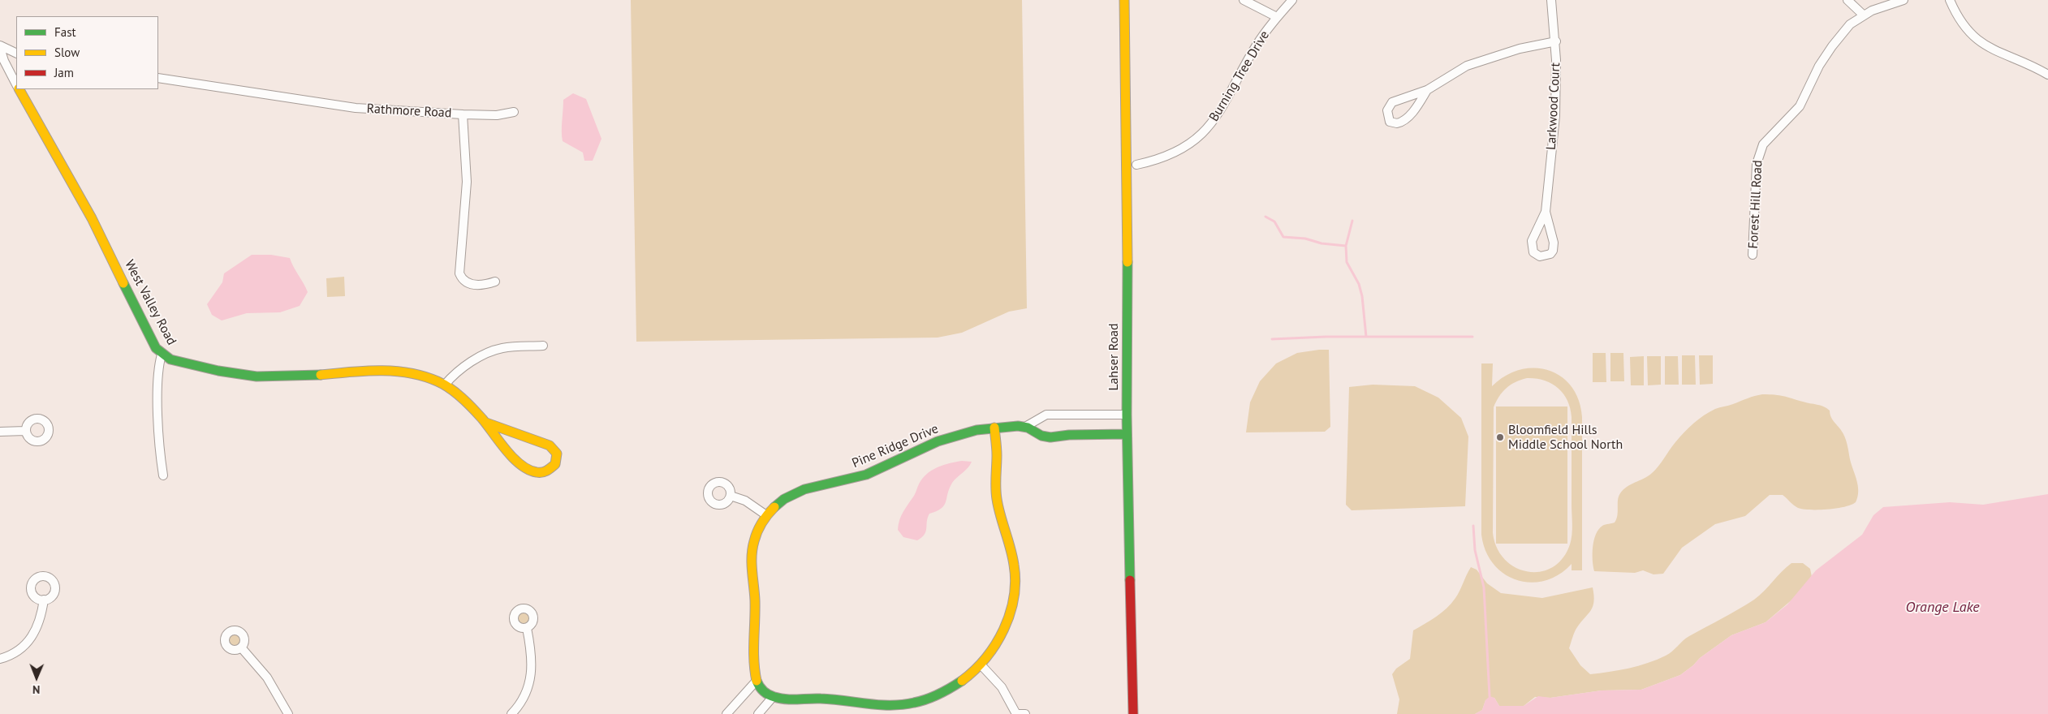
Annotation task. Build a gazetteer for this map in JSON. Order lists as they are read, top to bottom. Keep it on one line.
{"streets":{"street":["Burning Tree Drive","Larkwood Court","Rathmore Road","Forest Hill Road","West Valley Road","Lahser Road","Pine Ridge Drive"]},"crossings":[["Lahser Road","Pine Ridge Drive"]],"water":["Orange Lake"],"places":["Bloomfield Hills Middle School North"],"legend":["Fast","Slow","Jam"],"north":"bottom"}
